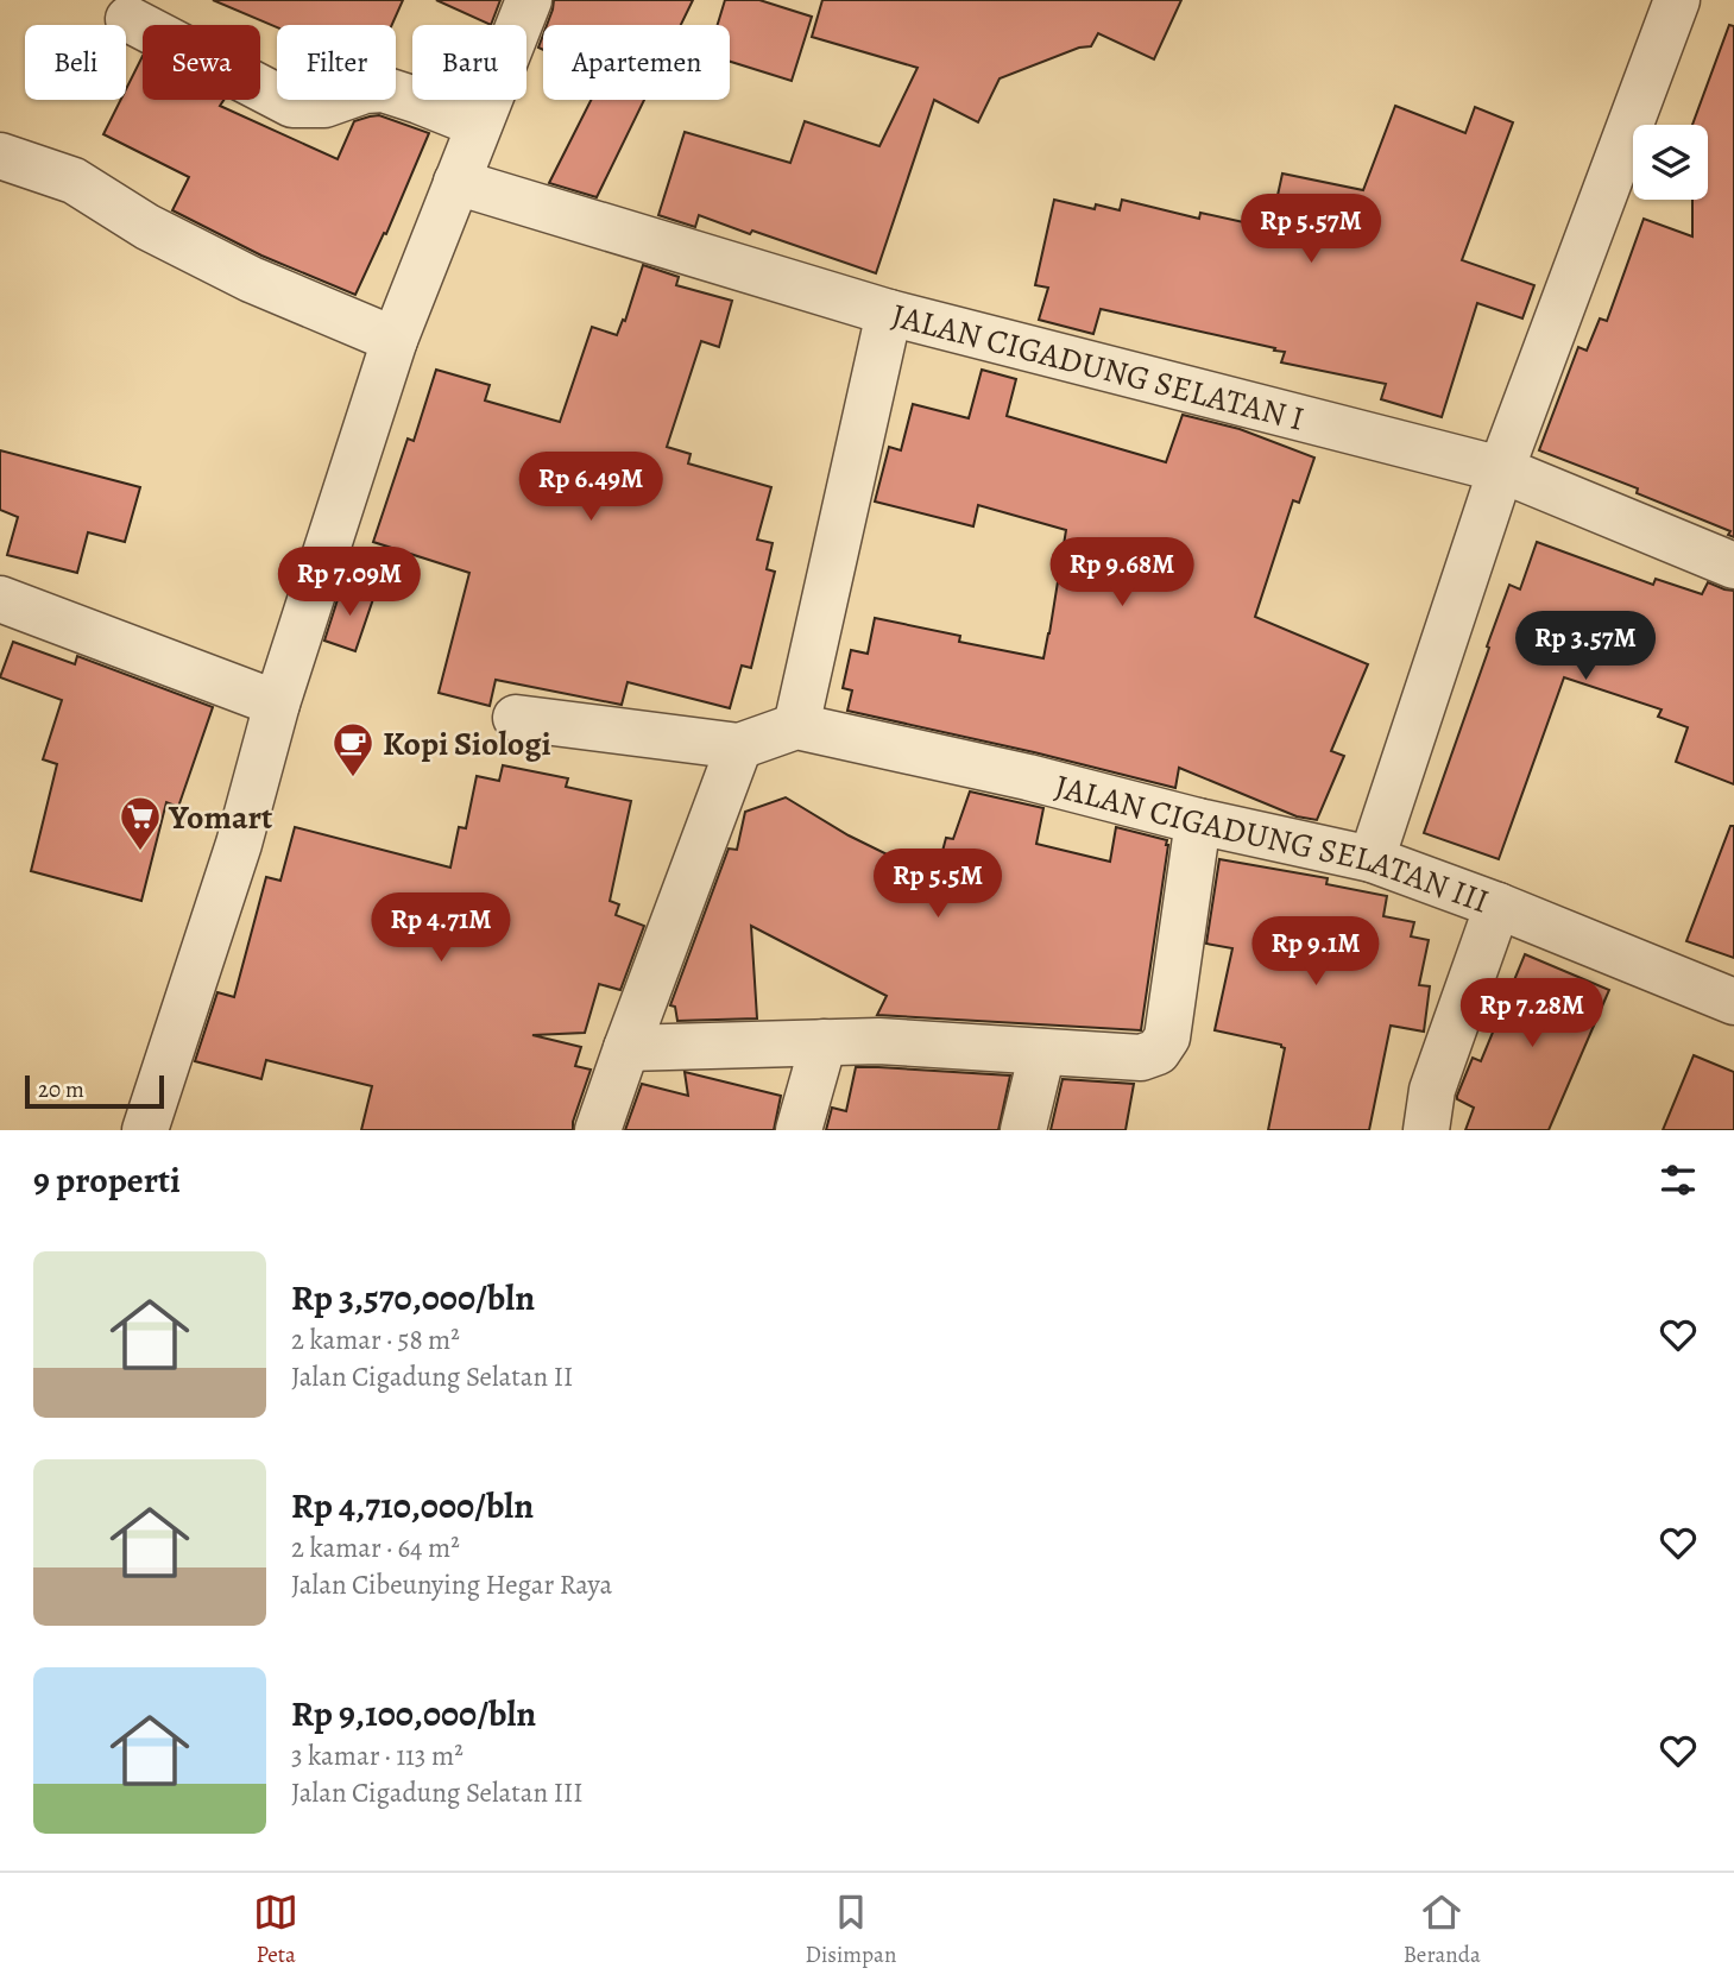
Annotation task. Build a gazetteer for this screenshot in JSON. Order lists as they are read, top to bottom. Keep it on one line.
{"streets":{"street":["JALAN CIGADUNG SELATAN I","JALAN CIGADUNG SELATAN III"]},"places":{"cafe":["Kopi Siologi"],"supermarket":["Yomart"]},"scale_bar":"20 m","page":{"chip":["Beli","Sewa","Filter","Baru","Apartemen"],"price":["Rp 5.57M","Rp 6.49M","Rp 9.68M","Rp 7.09M","Rp 3.57M","Rp 5.5M","Rp 4.71M","Rp 9.1M","Rp 7.28M"],"scale":"20 m","heading":"9 properti","list":[{"name":"Rp 3,570,000/bln","note":"2 kamar · 58 m² · Jalan Cigadung Selatan II"},{"name":"Rp 4,710,000/bln","note":"2 kamar · 64 m² · Jalan Cibeunying Hegar Raya"},{"name":"Rp 9,100,000/bln","note":"3 kamar · 113 m² · Jalan Cigadung Selatan III"}],"tabs":["Peta","Disimpan","Beranda"]}}
